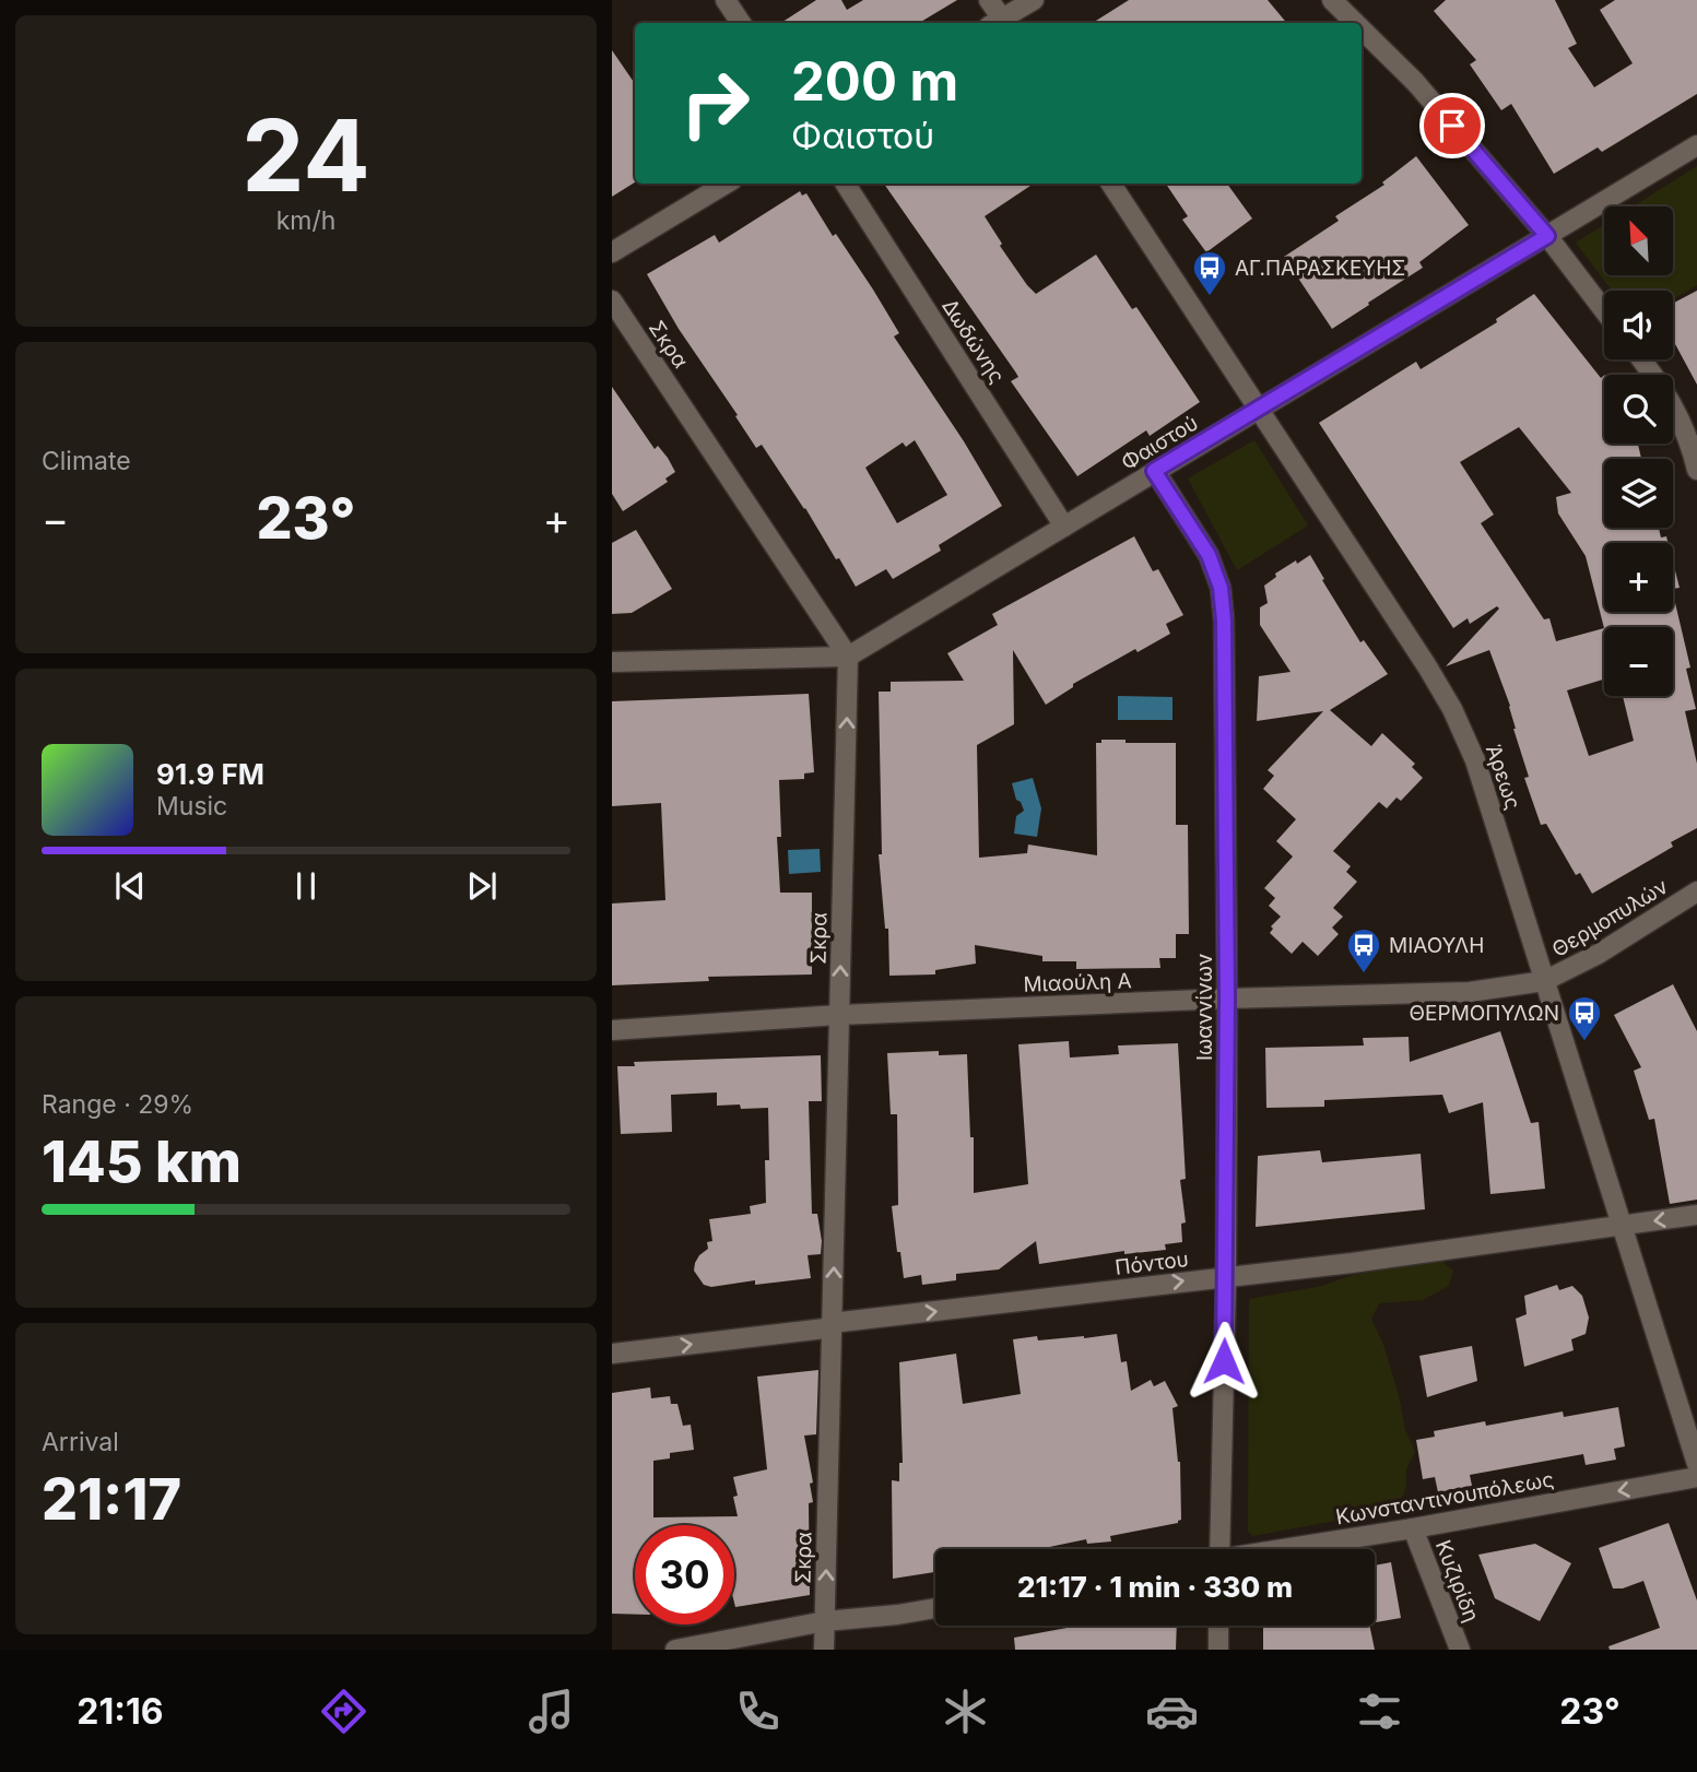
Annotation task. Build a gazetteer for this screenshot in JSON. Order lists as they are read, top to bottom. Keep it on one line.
{"streets":{"street":["Δωδώνης","Σκρα","Φαιστού","Άρεως","Θερμοπυλών","Μιαούλη Α","Ιωαννίνων","Πόντου","Κωνσταντινουπόλεως","Κυζιρίδη"]},"crossings":[["Δωδώνης","Φαιστού"],["Σκρα","Φαιστού"],["Σκρα","Μιαούλη Α"],["Σκρα","Πόντου"],["Φαιστού","Άρεως"],["Φαιστού","Ιωαννίνων"],["Άρεως","Θερμοπυλών"],["Άρεως","Μιαούλη Α"],["Άρεως","Πόντου"],["Θερμοπυλών","Μιαούλη Α"],["Μιαούλη Α","Ιωαννίνων"],["Ιωαννίνων","Πόντου"],["Κωνσταντινουπόλεως","Κυζιρίδη"]],"one_way":["Σκρα","Κωνσταντινουπόλεως"],"places":{"bus stop":["ΑΓ.ΠΑΡΑΣΚΕΥΗΣ","ΜΙΑΟΥΛΗ","ΘΕΡΜΟΠΥΛΩΝ"]},"north":"top left","page":{"tile":[["24","km/h"],"Climate",["Range · 29%","145 km"],["Arrival","21:17"]],"turn":["200 m","Φαιστού"],"map_buttons":["+","−"],"heat":["−","23°","+"],"song":["91.9 FM","Music"],"limit":"30","trip":"21:17 · 1 min · 330 m","tabs":["21:16","23°"]}}
